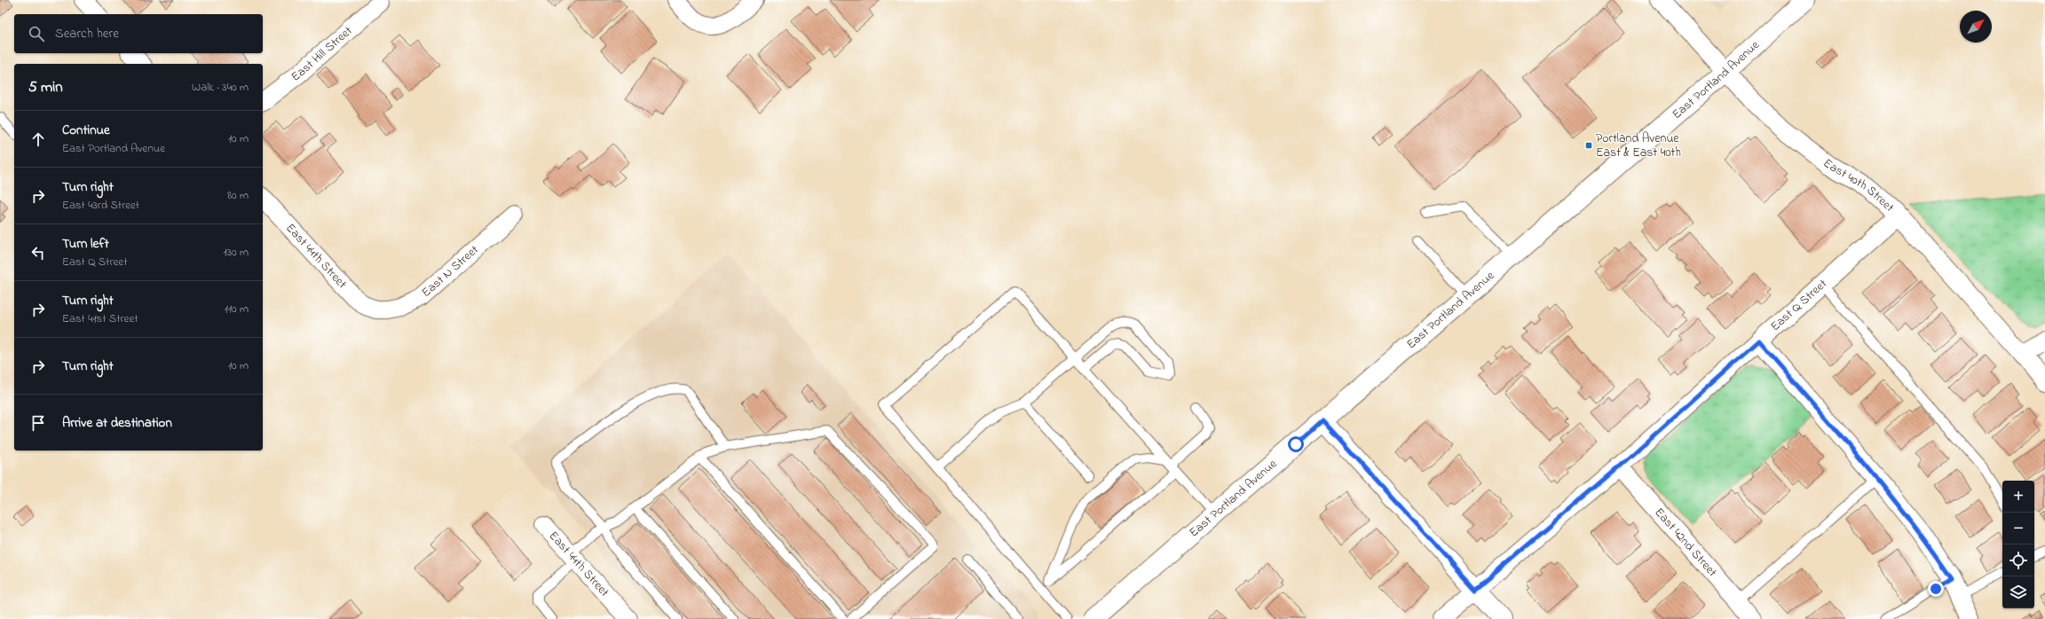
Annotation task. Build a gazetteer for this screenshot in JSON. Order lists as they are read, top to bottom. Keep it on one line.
{"streets":{"main road":["East Portland Avenue"],"street":["East Hill Street","East 40th Street","East 44th Street","East N Street","East Q Street","East 42nd Street"]},"crossings":[["East Portland Avenue","East 40th Street"],["East 40th Street","East Q Street"],["East 44th Street","East N Street"],["East Q Street","East 42nd Street"]],"places":{"transit":["Portland Avenue East & East 40th"]},"north":"top right","page":{"search":"Search here","heading":["5 min","Walk · 340 m"],"list":[["Continue","East Portland Avenue","10 m"],["Turn right","East 43rd Street","80 m"],["Turn left","East Q Street","130 m"],["Turn right","East 41st Street","110 m"],["Turn right","10 m"],"Arrive at destination"],"map_buttons":["+","−"]}}
